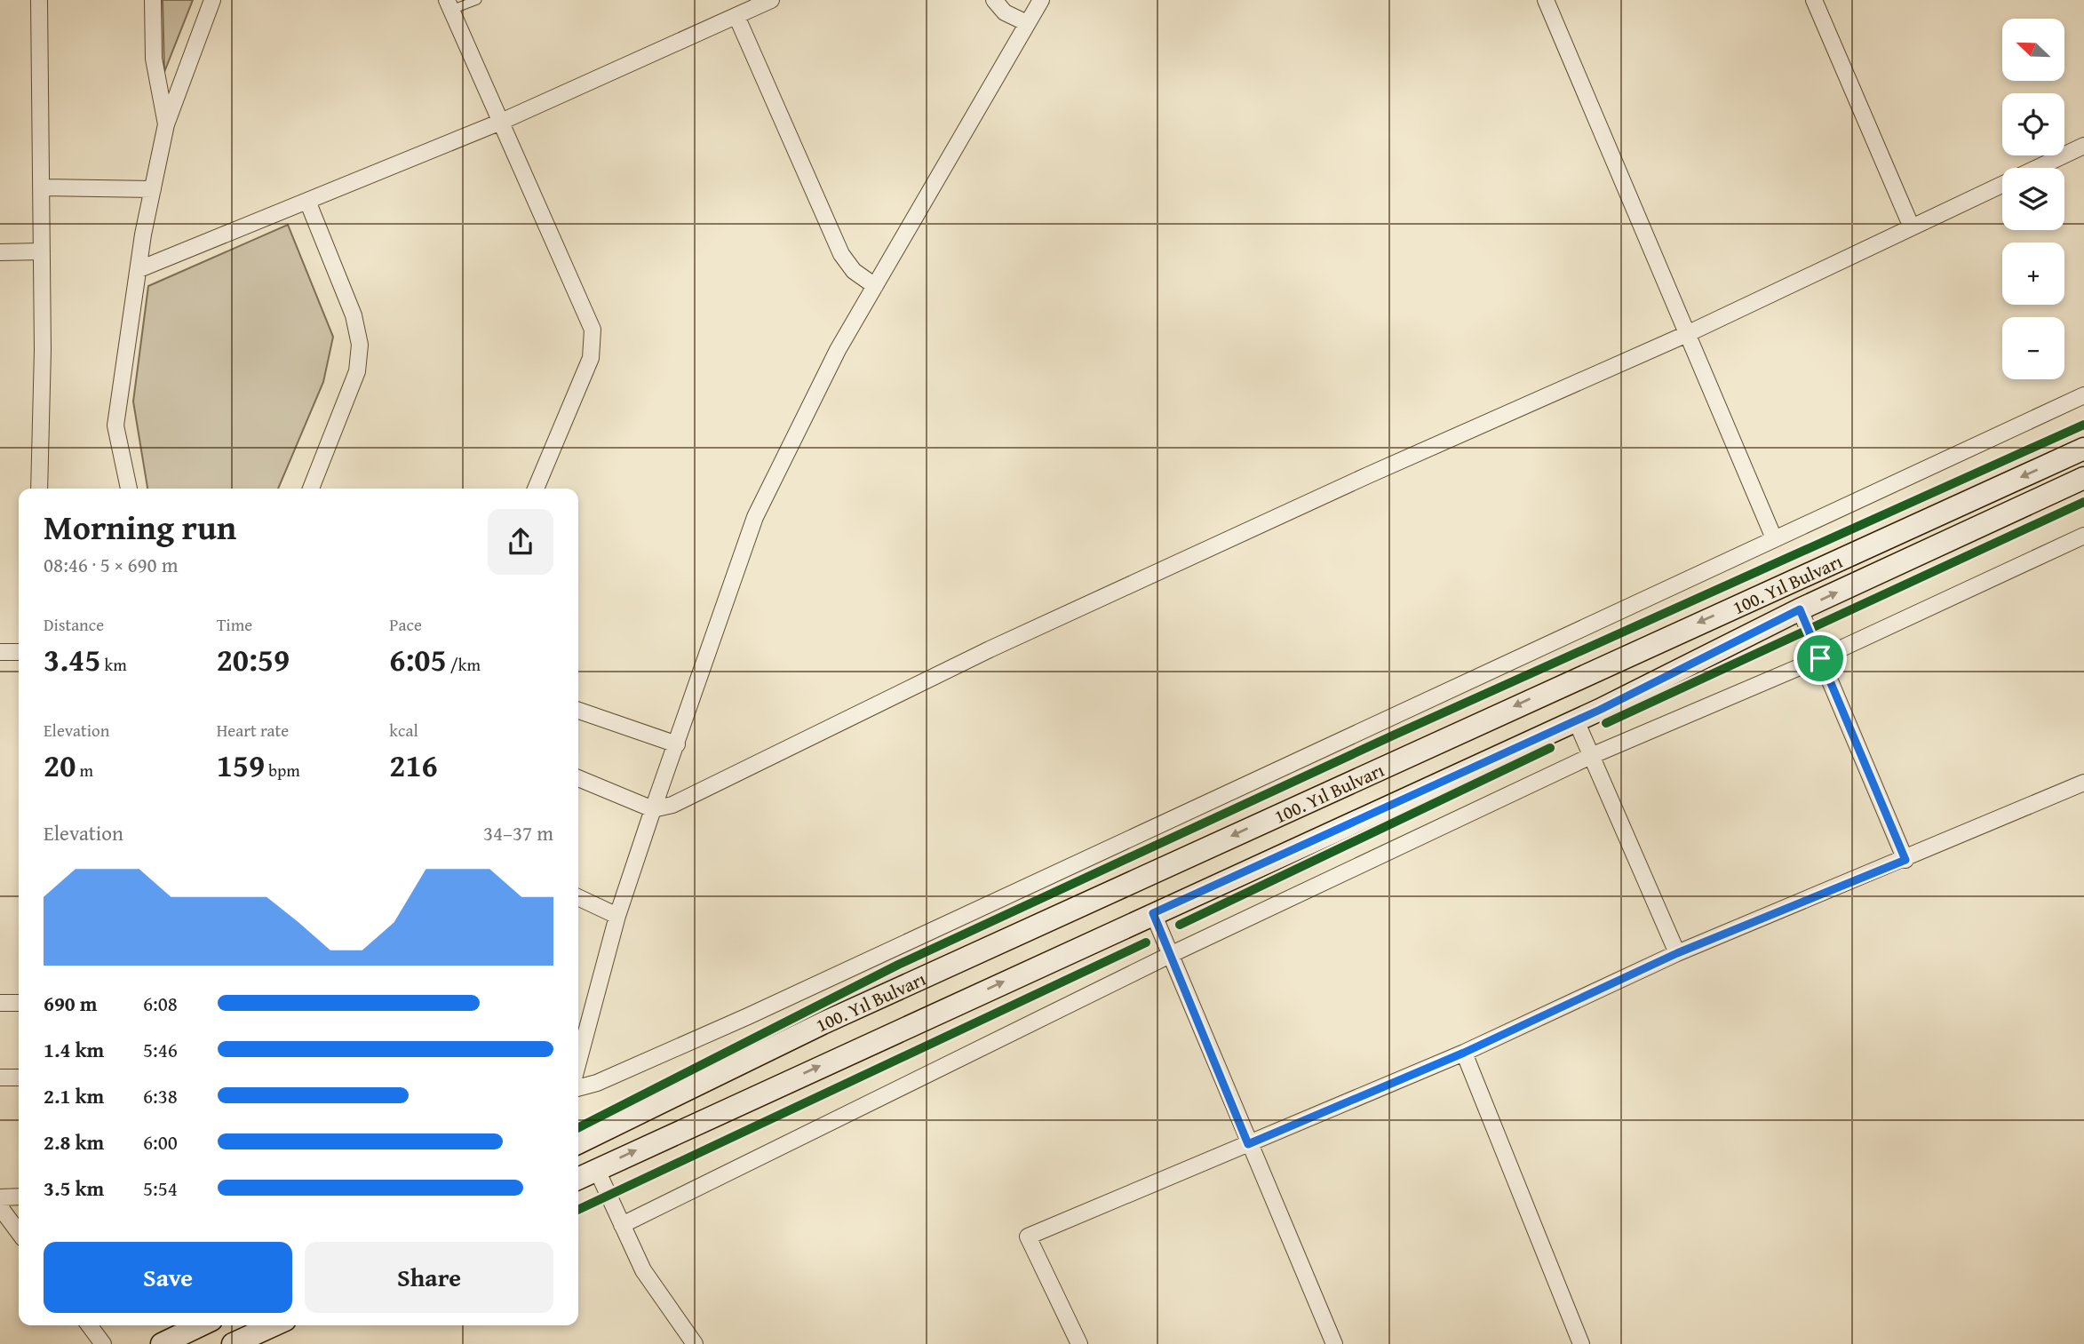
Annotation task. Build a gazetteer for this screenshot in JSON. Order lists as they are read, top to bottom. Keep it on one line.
{"streets":{"main road":["100. Yıl Bulvarı"]},"north":"top left","page":{"map_buttons":["+","−"],"heading":["Morning run","08:46 · 5 × 690 m"],"stats":[["Distance","3.45 km"],["Time","20:59"],["Pace","6:05 /km"],["Elevation","20 m"],["Heart rate","159 bpm"],["kcal","216"]],"chart":["Elevation","34–37 m"],"list":[{"name":"690 m","note":"6:08"},{"name":"1.4 km","note":"5:46"},{"name":"2.1 km","note":"6:38"},{"name":"2.8 km","note":"6:00"},{"name":"3.5 km","note":"5:54"}],"buttons":["Save","Share"]}}
